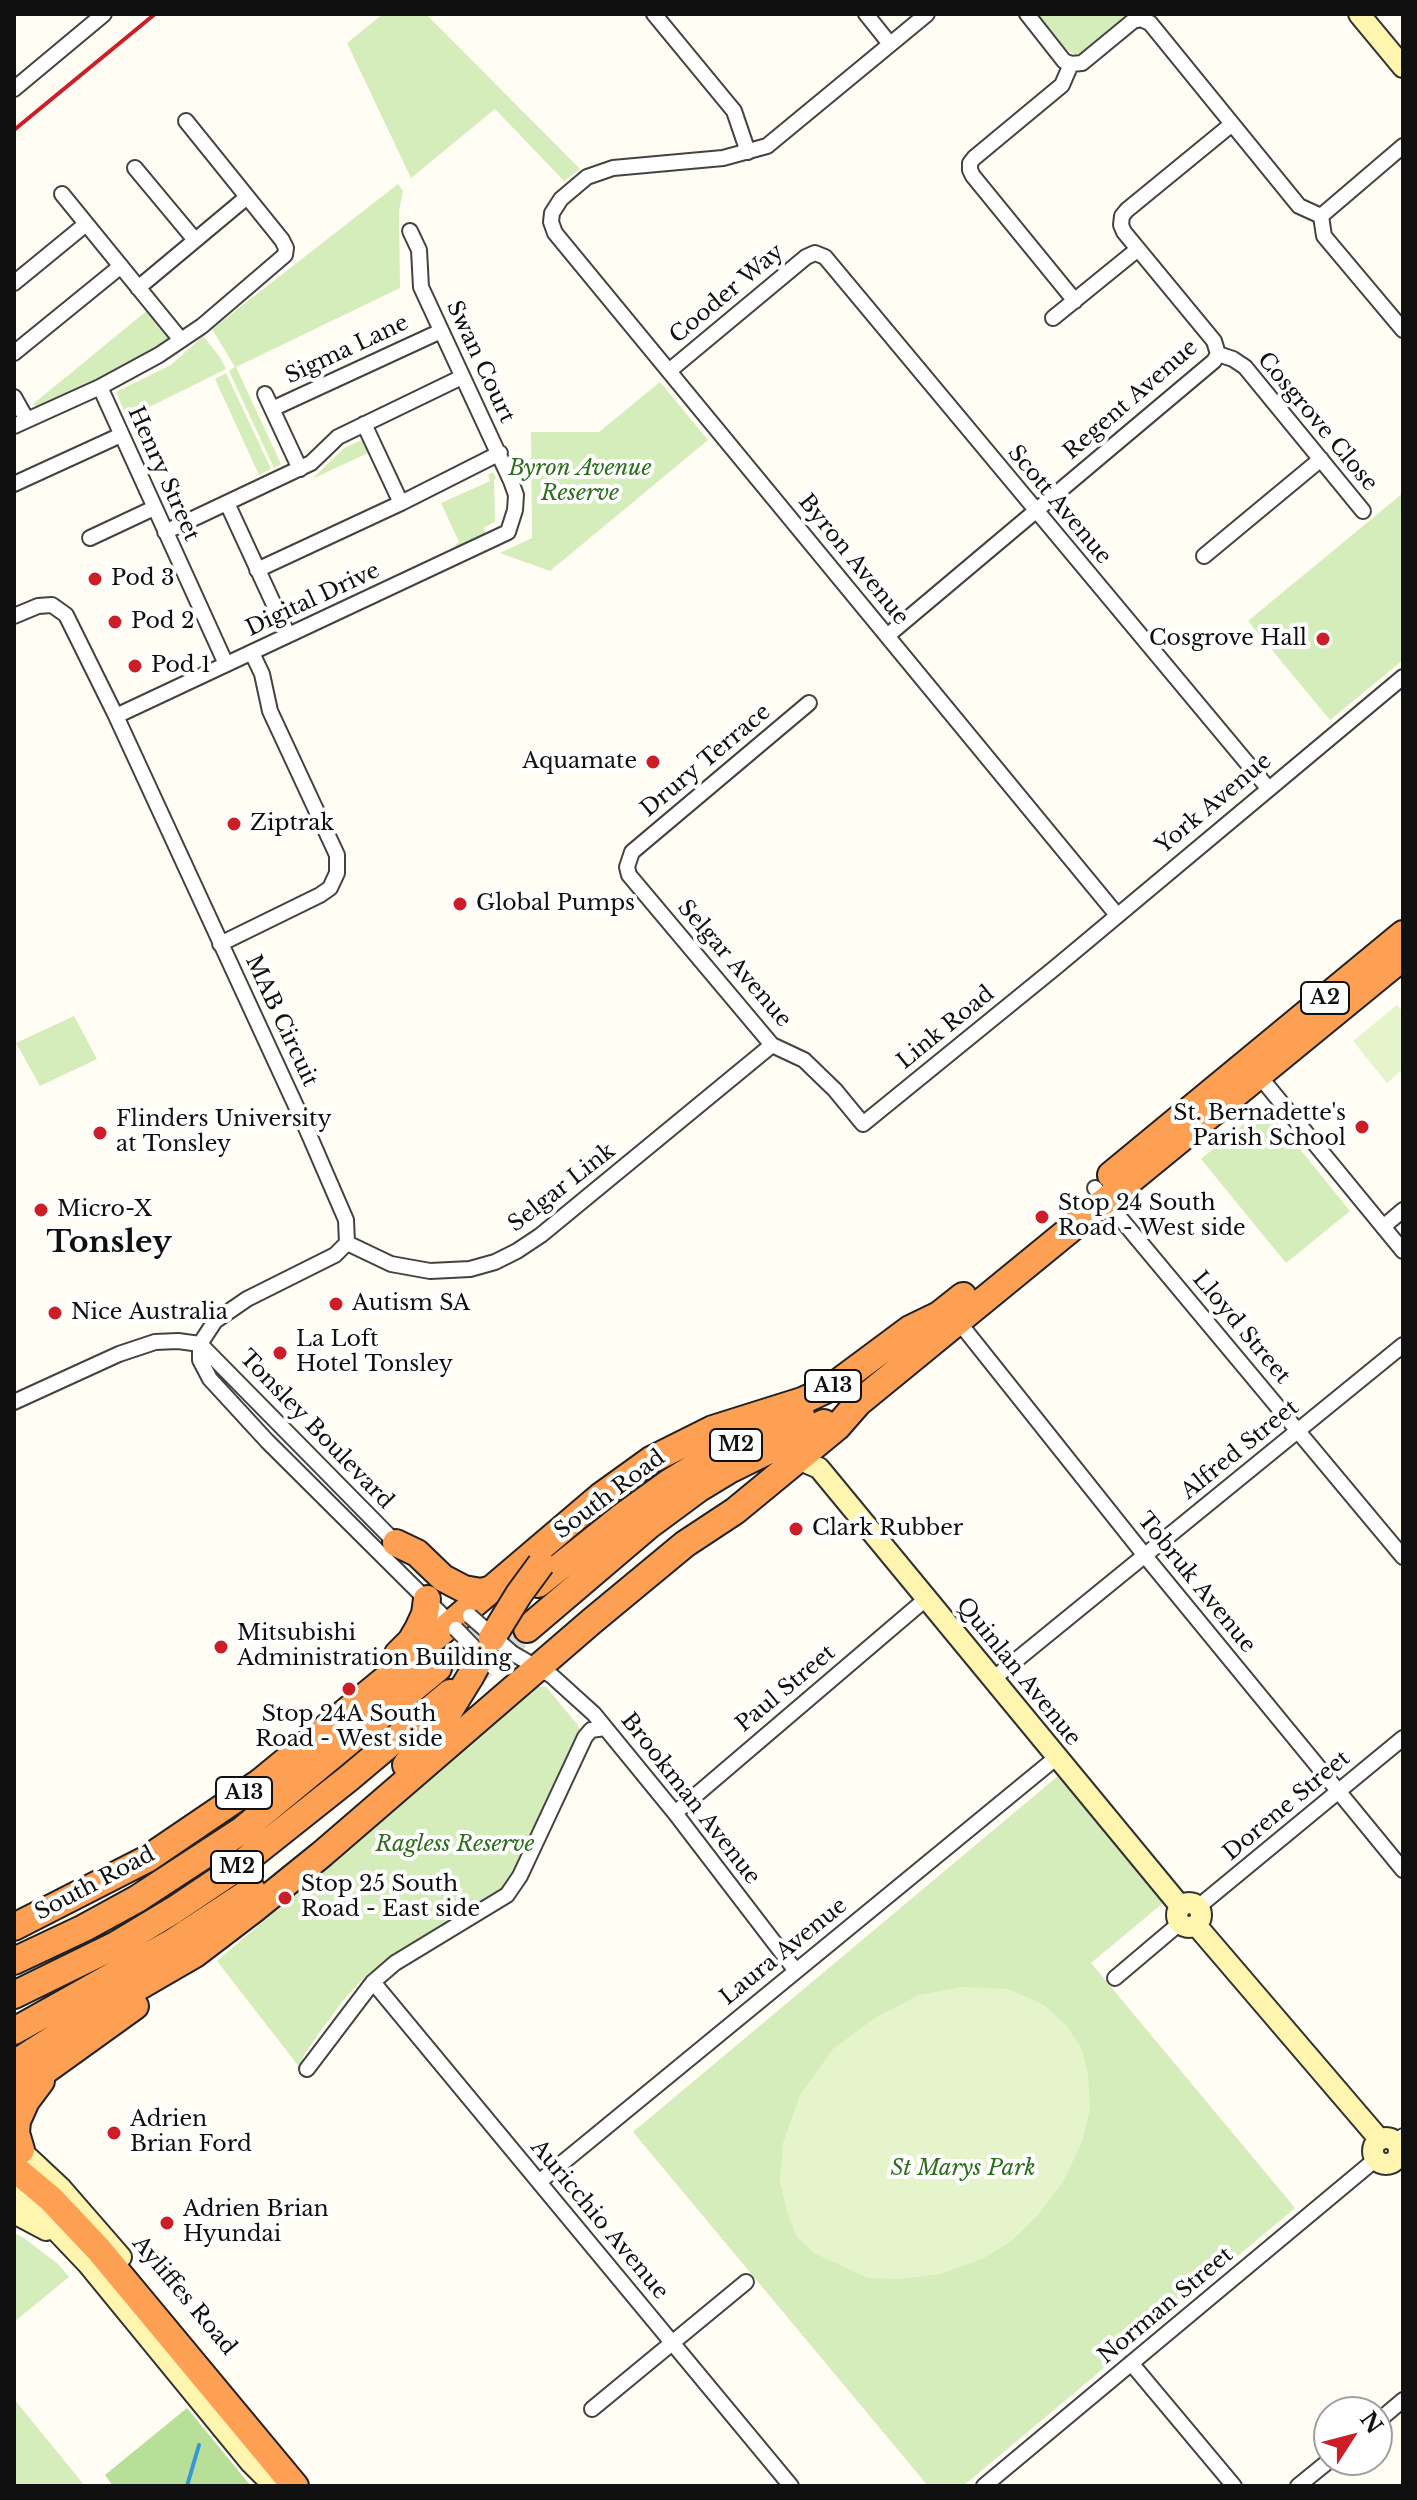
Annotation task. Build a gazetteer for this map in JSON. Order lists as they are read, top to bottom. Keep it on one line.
{"streets":{"highway":["A2","A13","M2","South Road"],"street":["Cooder Way","Sigma Lane","Swan Court","Regent Avenue","Cosgrove Close","Henry Street","Scott Avenue","Byron Avenue","Digital Drive","Drury Terrace","York Avenue","Selgar Avenue","MAB Circuit","Link Road","Selgar Link","Lloyd Street","Tonsley Boulevard","Alfred Street","Tobruk Avenue","Quinlan Avenue","Paul Street","Brookman Avenue","Dorene Street","Laura Avenue","Auricchio Avenue","Ayliffes Road","Norman Street"]},"crossings":[["Cooder Way","Scott Avenue"],["Cooder Way","Byron Avenue"],["Sigma Lane","Swan Court"],["Swan Court","Digital Drive"],["Regent Avenue","Cosgrove Close"],["Regent Avenue","Scott Avenue"],["Regent Avenue","Byron Avenue"],["Henry Street","Digital Drive"],["Scott Avenue","York Avenue"],["Byron Avenue","York Avenue"],["Digital Drive","MAB Circuit"],["Drury Terrace","Selgar Avenue"],["York Avenue","Link Road"],["Selgar Avenue","Link Road"],["Selgar Avenue","Selgar Link"],["MAB Circuit","Selgar Link"],["Lloyd Street","Alfred Street"],["Lloyd Street","South Road"],["Tonsley Boulevard","South Road"],["Tonsley Boulevard","Brookman Avenue"],["M2","South Road"],["M2","Tobruk Avenue"],["Alfred Street","Tobruk Avenue"],["Alfred Street","Quinlan Avenue"],["South Road","Tobruk Avenue"],["South Road","Quinlan Avenue"],["South Road","Brookman Avenue"],["Tobruk Avenue","Dorene Street"],["Quinlan Avenue","Paul Street"],["Quinlan Avenue","Dorene Street"],["Quinlan Avenue","Laura Avenue"],["Quinlan Avenue","Norman Street"],["Paul Street","Brookman Avenue"],["Brookman Avenue","Laura Avenue"],["Laura Avenue","Auricchio Avenue"]],"districts":["Tonsley"],"parks":["Byron Avenue Reserve","Ragless Reserve","St Marys Park"],"places":["Pod 3","Pod 2","Cosgrove Hall","Pod 1","Aquamate","Ziptrak","Global Pumps","St. Bernadette's Parish School","Flinders University at Tonsley","Micro-X","Stop 24 South Road - West side","Autism SA","Nice Australia","La Loft Hotel Tonsley","Clark Rubber","Mitsubishi Administration Building","Stop 24A South Road - West side","Stop 25 South Road - East side","Adrien Brian Ford","Adrien Brian Hyundai"],"north":"top right"}
